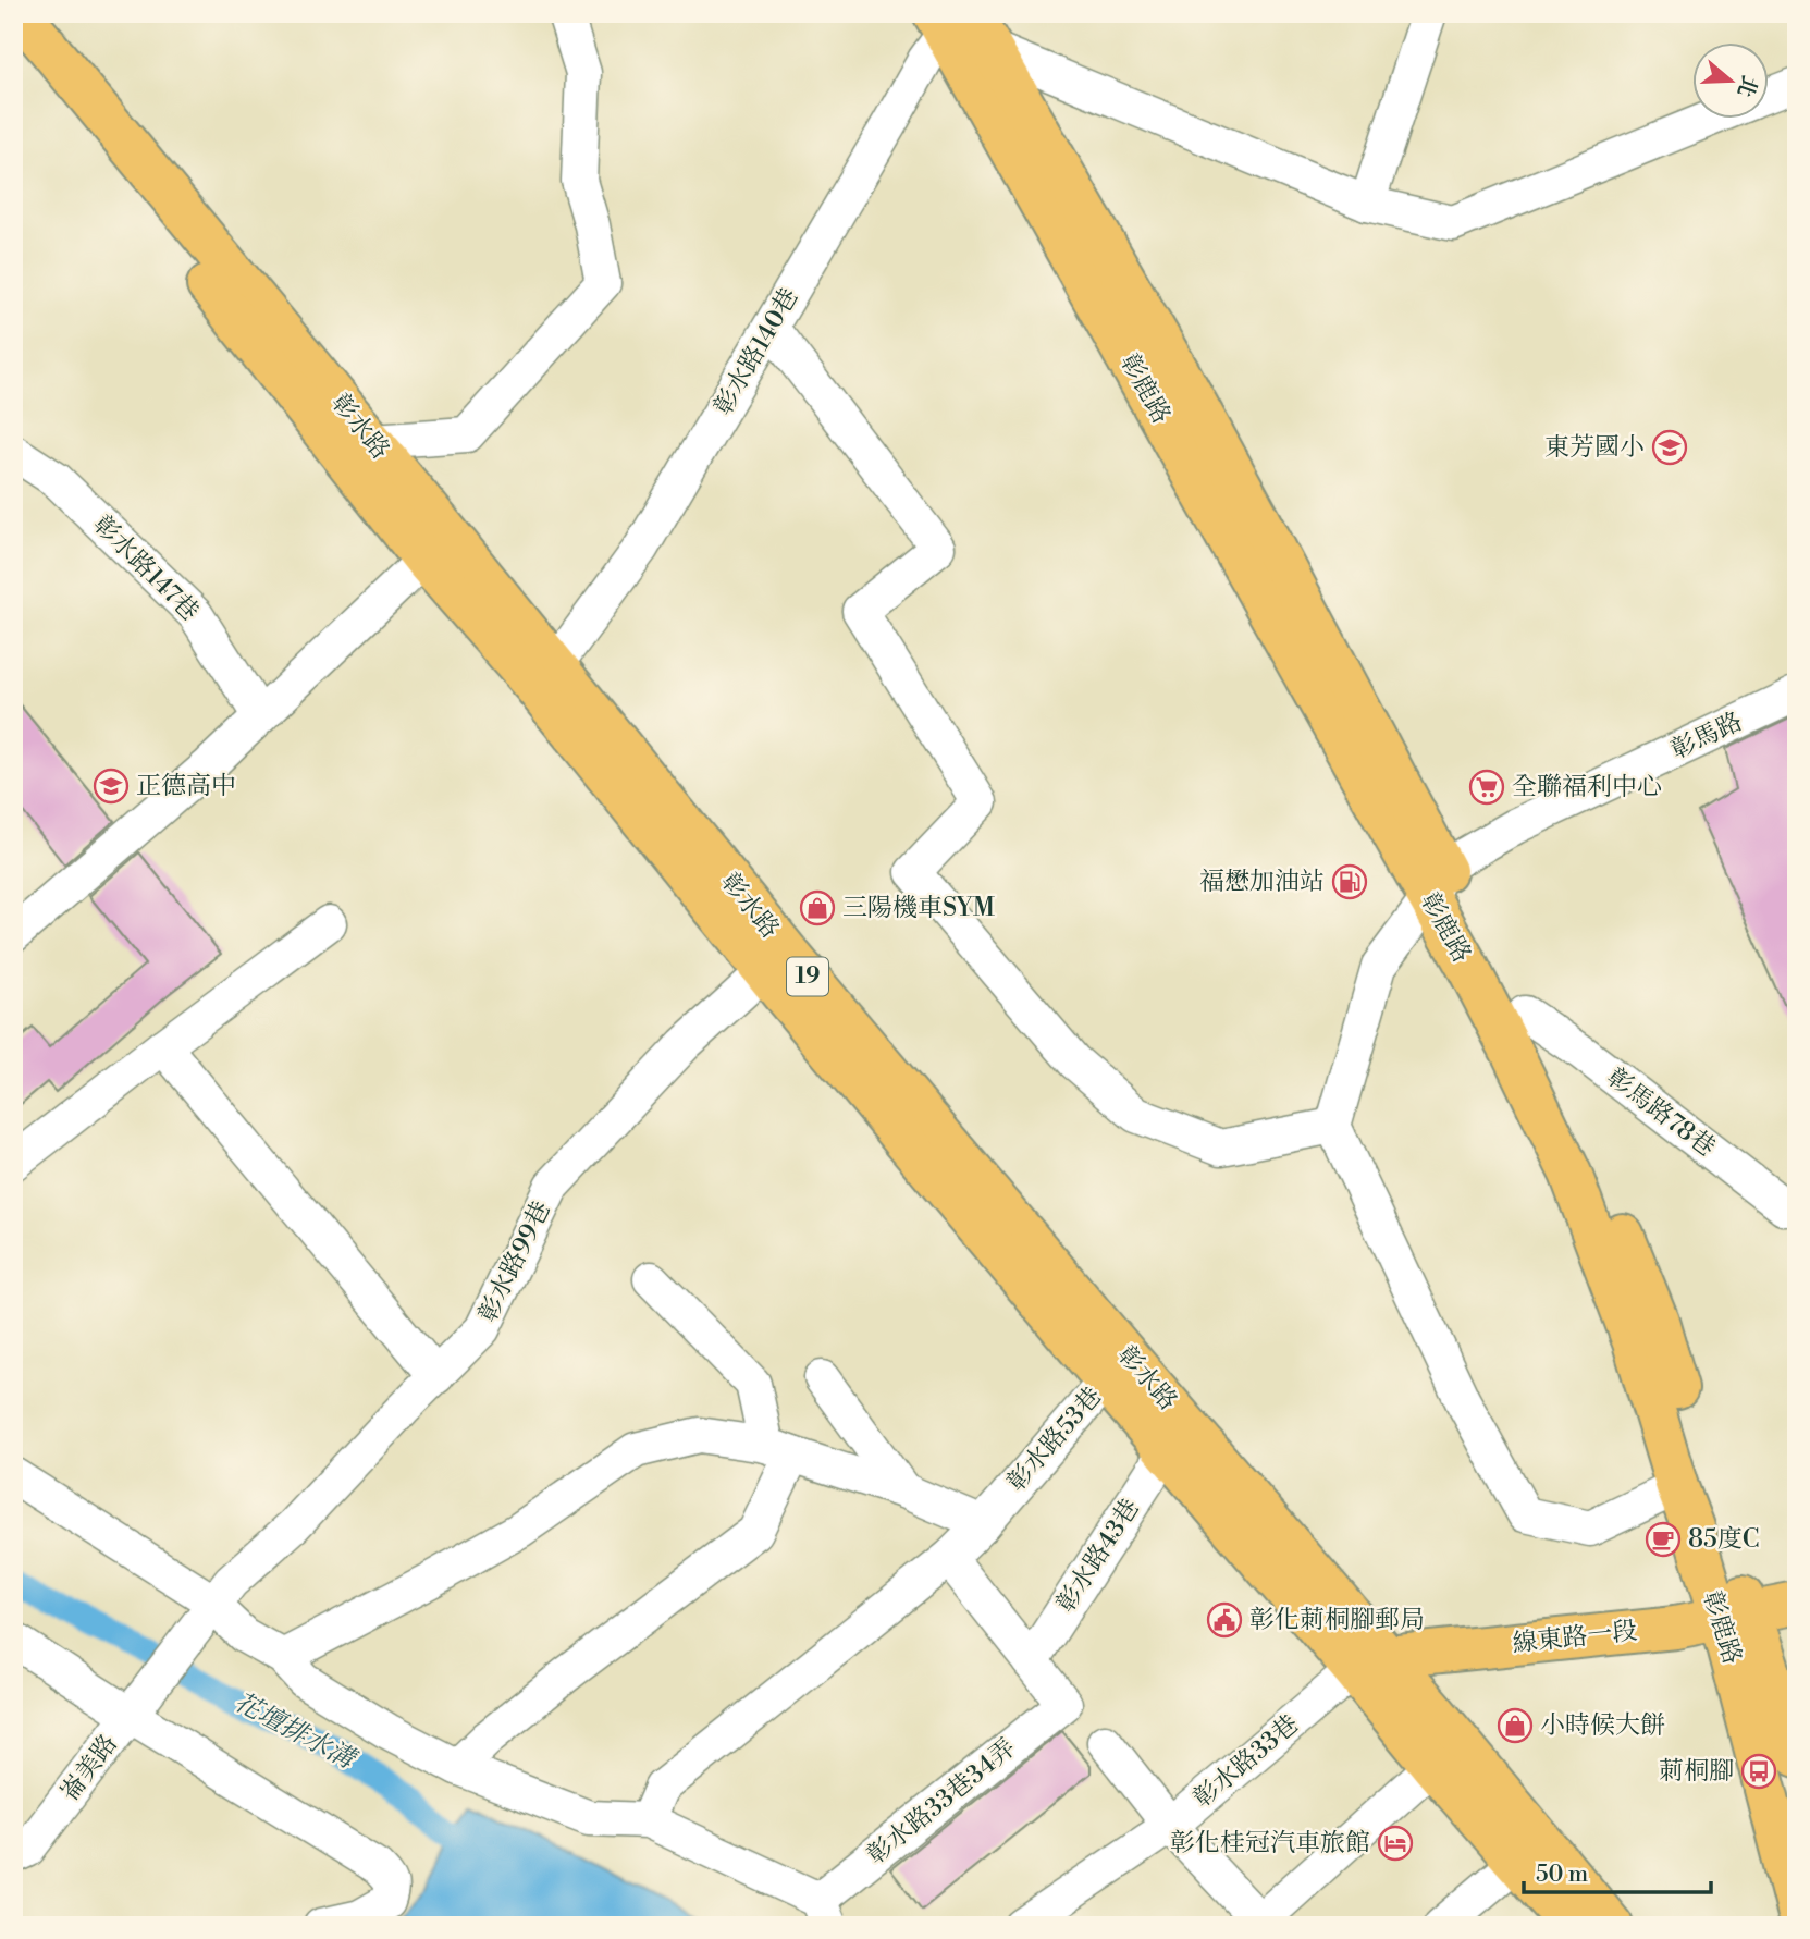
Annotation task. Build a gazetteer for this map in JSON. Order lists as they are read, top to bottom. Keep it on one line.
{"streets":{"main road":["彰鹿路","彰水路","19","線東路一段"],"street":["彰水路140巷","彰水路147巷","彰馬路","彰馬路78巷","彰水路99巷","彰水路53巷","彰水路43巷","彰水路33巷","崙美路","彰水路33巷34弄"]},"crossings":[["彰水路140巷","彰鹿路"],["彰水路140巷","彰水路"],["彰鹿路","彰馬路"],["彰鹿路","彰馬路78巷"],["彰鹿路","線東路一段"],["彰水路","彰水路99巷"],["彰水路","彰水路53巷"],["彰水路","彰水路43巷"],["彰水路","線東路一段"],["彰水路","彰水路33巷"],["彰水路99巷","崙美路"],["彰水路53巷","彰水路33巷34弄"],["彰水路43巷","彰水路33巷34弄"],["線東路一段","彰水路33巷"]],"water":["花壇排水溝"],"places":{"school or university":["東芳國小","正德高中"],"supermarket":["全聯福利中心"],"fuel station":["福懋加油站"],"shop":["三陽機車SYM","小時候大餅"],"cafe":["85度C"],"public building":["彰化莿桐腳郵局"],"bus stop":["莿桐腳"],"hotel":["彰化桂冠汽車旅館"]},"scale_bar":"50 m","north":"right"}
